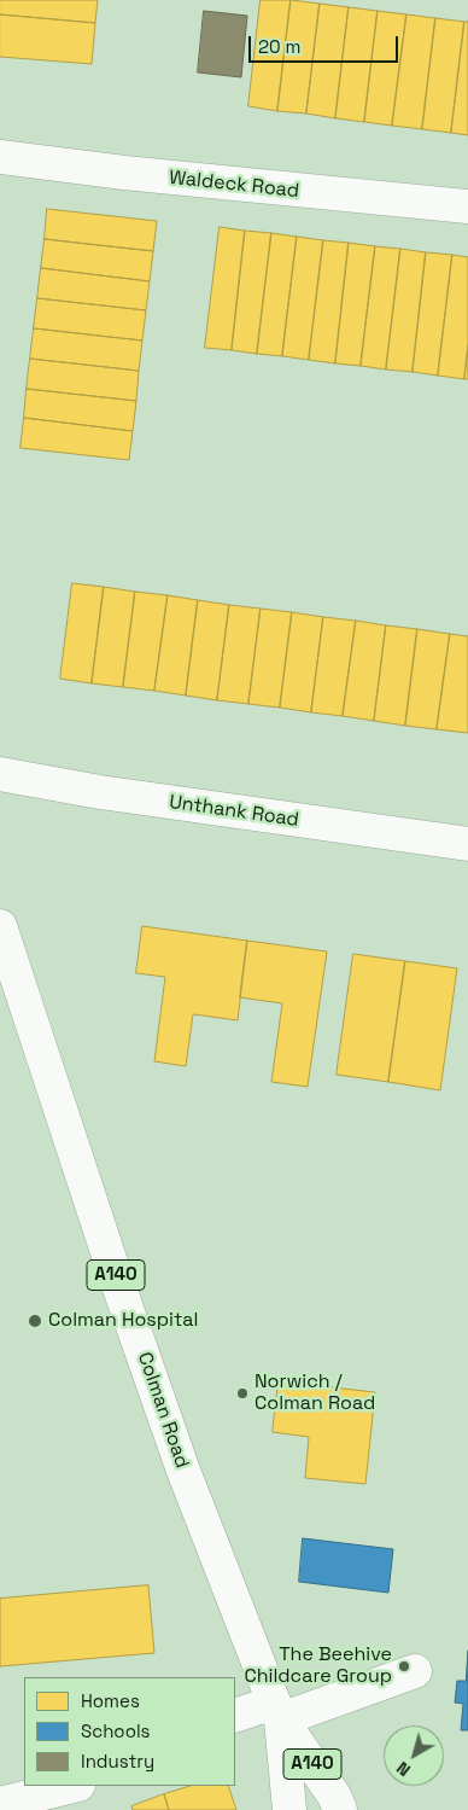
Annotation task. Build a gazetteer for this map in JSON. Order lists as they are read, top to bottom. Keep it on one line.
{"streets":{"main road":["Waldeck Road","Unthank Road","A140","Colman Road"]},"places":["Colman Hospital","Norwich / Colman Road","The Beehive Childcare Group"],"legend":["Homes","Schools","Industry"],"scale_bar":"20 m","north":"bottom left"}
